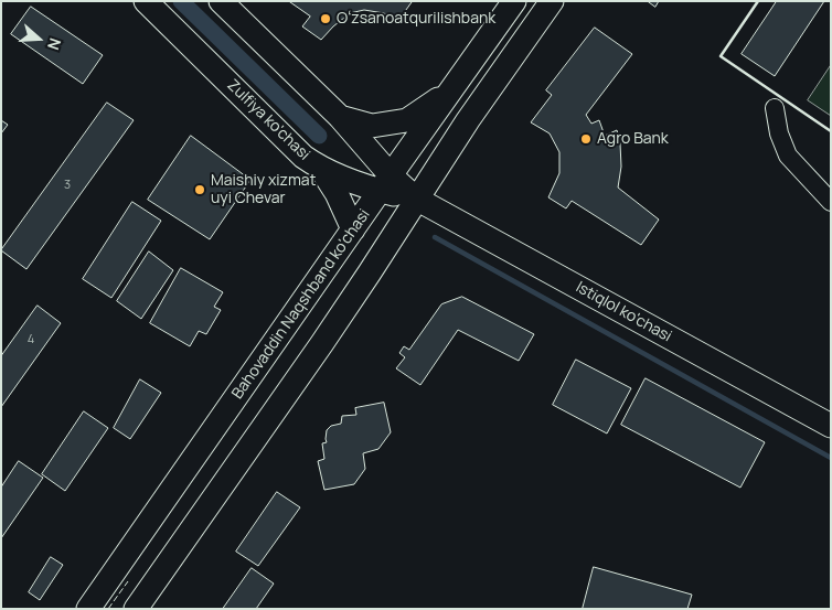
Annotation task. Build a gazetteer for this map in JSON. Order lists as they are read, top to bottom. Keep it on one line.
{"streets":{"main road":["Zulfiya ko'chasi","Bahovaddin Naqshband ko'chasi","Istiqlol ko'chasi"]},"crossings":[["Zulfiya ko'chasi","Bahovaddin Naqshband ko'chasi"],["Zulfiya ko'chasi","Istiqlol ko'chasi"],["Bahovaddin Naqshband ko'chasi","Istiqlol ko'chasi"]],"places":["Oʻzsanoatqurilishbank","Agro Bank","Maishiy xizmat uyi Chevar"],"house_numbers":["3","4"],"north":"right"}
